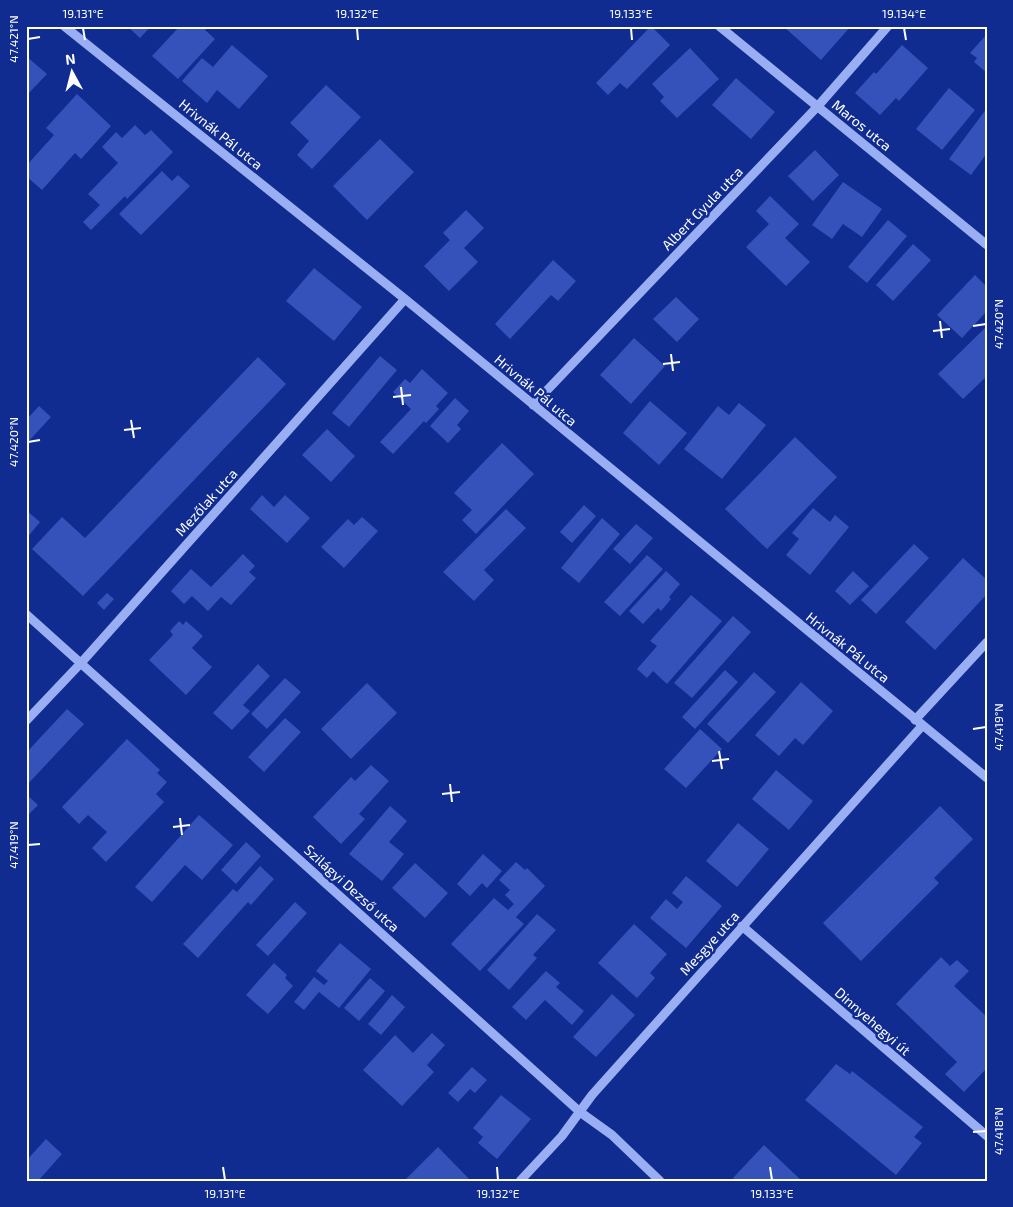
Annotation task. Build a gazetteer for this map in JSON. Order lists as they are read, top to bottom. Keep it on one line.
{"streets":{"street":["Maros utca","Hrivnák Pál utca","Albert Gyula utca","Mezőlak utca","Szilágyi Dezső utca","Mesgye utca","Dinnyehegyi út"]},"crossings":[["Maros utca","Albert Gyula utca"],["Hrivnák Pál utca","Albert Gyula utca"],["Hrivnák Pál utca","Mezőlak utca"],["Hrivnák Pál utca","Mesgye utca"],["Mezőlak utca","Szilágyi Dezső utca"],["Szilágyi Dezső utca","Mesgye utca"],["Mesgye utca","Dinnyehegyi út"]],"north":"top","coordinates":["19.131°E","19.132°E","19.133°E","19.134°E","47.421°N","47.420°N","47.419°N","47.418°N"]}
